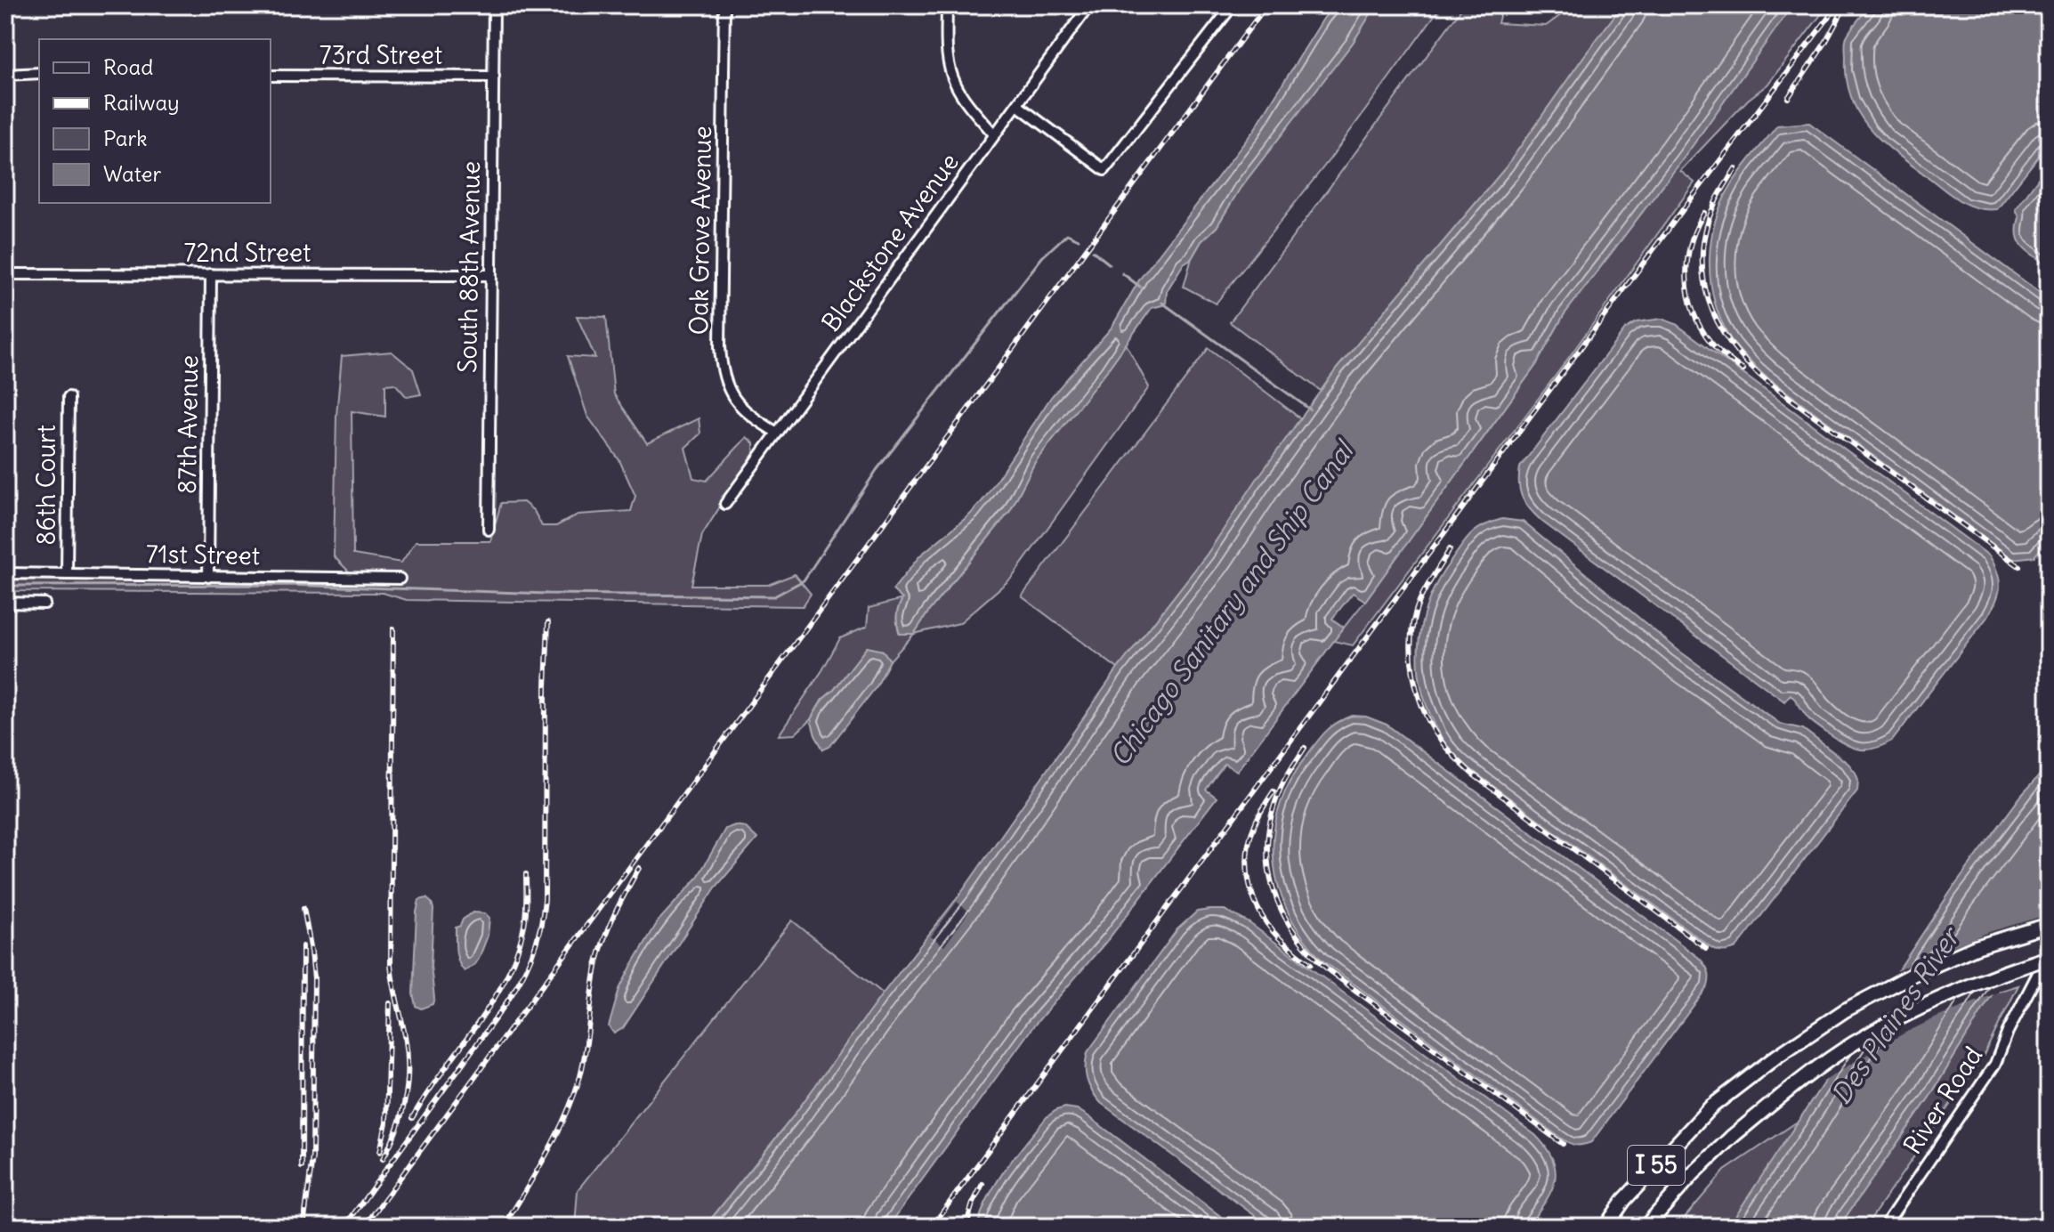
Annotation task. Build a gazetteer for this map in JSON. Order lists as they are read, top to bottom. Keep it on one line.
{"streets":{"highway":["I 55"],"street":["73rd Street","Oak Grove Avenue","Blackstone Avenue","72nd Street","South 88th Avenue","87th Avenue","86th Court","71st Street","River Road"]},"crossings":[["73rd Street","South 88th Avenue"],["Oak Grove Avenue","Blackstone Avenue"],["72nd Street","South 88th Avenue"],["72nd Street","87th Avenue"],["87th Avenue","71st Street"],["86th Court","71st Street"],["River Road","I 55"]],"water":["Chicago Sanitary and Ship Canal","Des Plaines River"],"legend":["Road","Railway","Park","Water"]}
